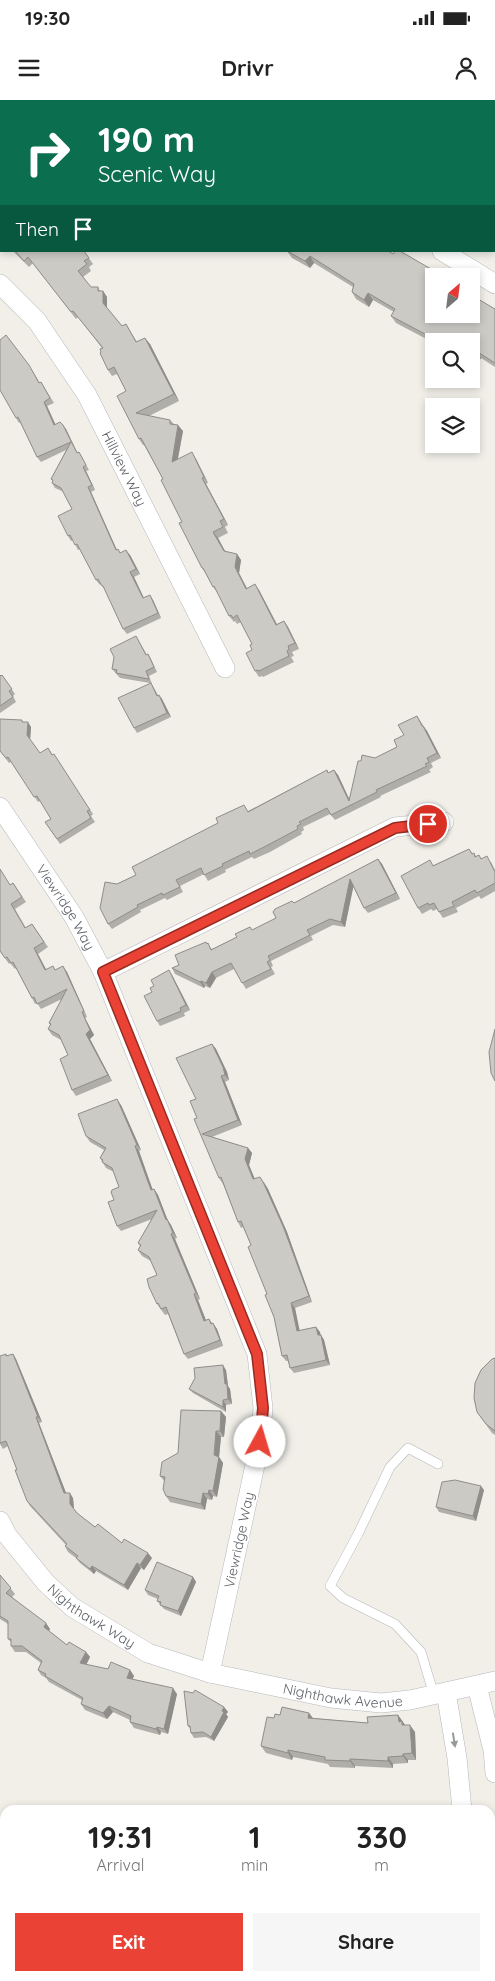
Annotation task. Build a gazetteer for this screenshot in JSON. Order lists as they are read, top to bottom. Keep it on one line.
{"streets":{"street":["Hillview Way","Viewridge Way","Nighthawk Way","Nighthawk Avenue"]},"crossings":[["Viewridge Way","Nighthawk Way"],["Viewridge Way","Nighthawk Avenue"],["Nighthawk Way","Nighthawk Avenue"]],"north":"top right","page":{"status":"19:30","header":"Drivr","turn":["190 m","Scenic Way"],"then":"Then","eta":["19:31","Arrival","1","min","330","m"],"buttons":["Exit","Share"]}}
